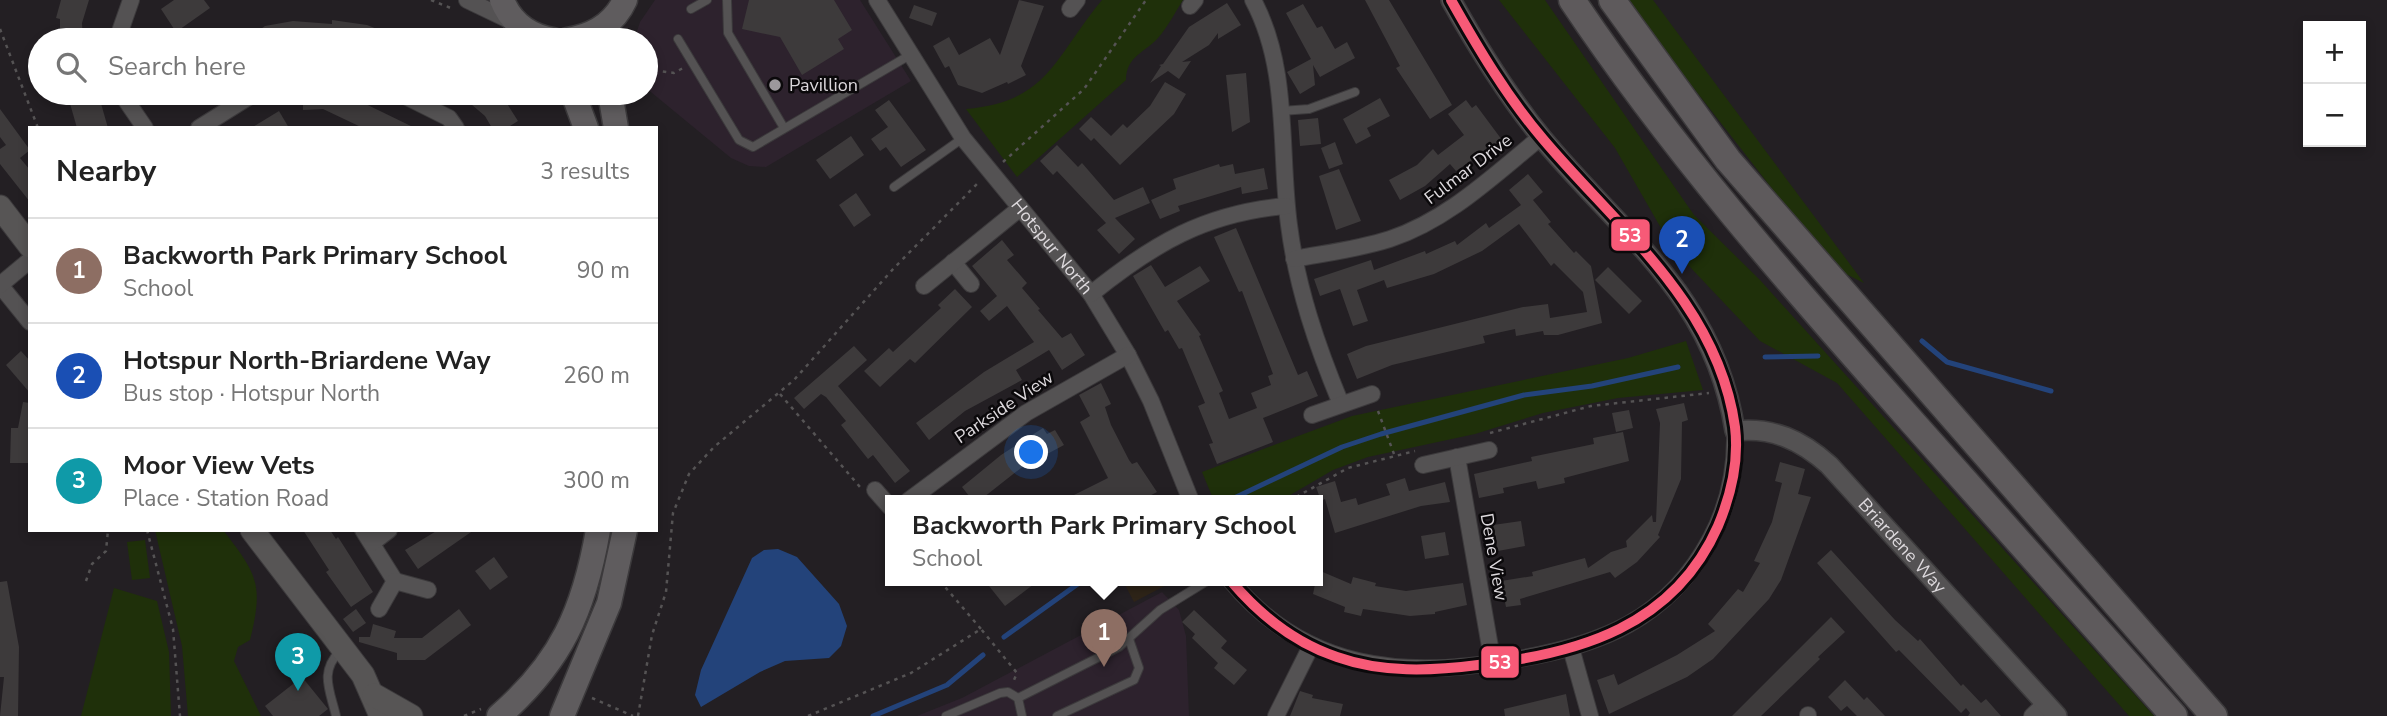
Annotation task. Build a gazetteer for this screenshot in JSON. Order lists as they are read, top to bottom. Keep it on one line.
{"streets":{"street":["Fulmar Drive","Hotspur North","Parkside View","Briardene Way","Dene View"]},"crossings":[["Hotspur North","Parkside View"]],"places":["Pavillion"],"lines":["transit line 53"],"page":{"map_buttons":["+","−"],"search":"Search here","heading":["Nearby","3 results"],"pins":["2","1","3"],"list":[{"mark":"1","name":"Backworth Park Primary School","note":"School","value":"90 m"},{"mark":"2","name":"Hotspur North-Briardene Way","note":"Bus stop · Hotspur North","value":"260 m"},{"mark":"3","name":"Moor View Vets","note":"Place · Station Road","value":"300 m"}],"popup":["Backworth Park Primary School","School"]}}
